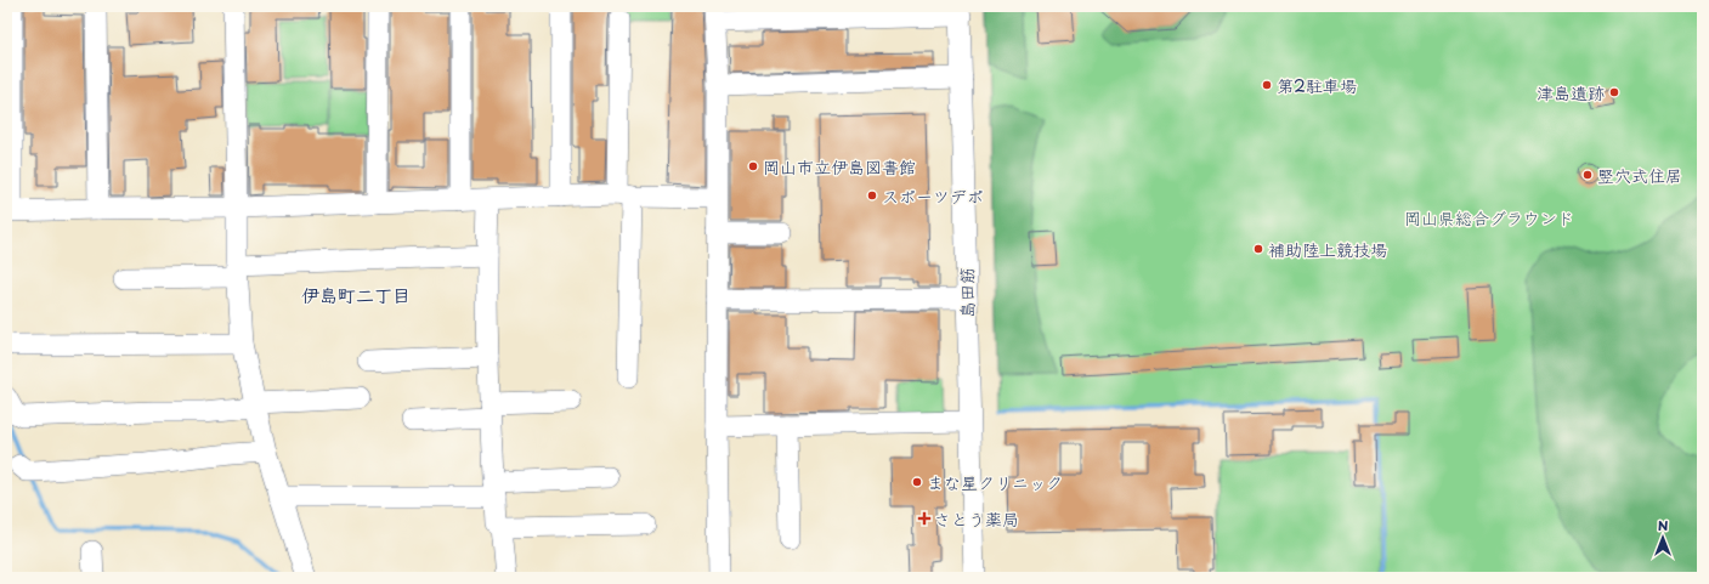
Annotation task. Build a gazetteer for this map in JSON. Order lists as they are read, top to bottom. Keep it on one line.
{"streets":{"street":["島田筋"]},"districts":["伊島町二丁目"],"parks":["岡山県総合グラウンド"],"places":{"other":["第2駐車場","津島遺跡","岡山市立伊島図書館","竪穴式住居","スポーツデポ","補助陸上競技場","まな星クリニック"],"health":["さとう薬局"]},"north":"top"}
